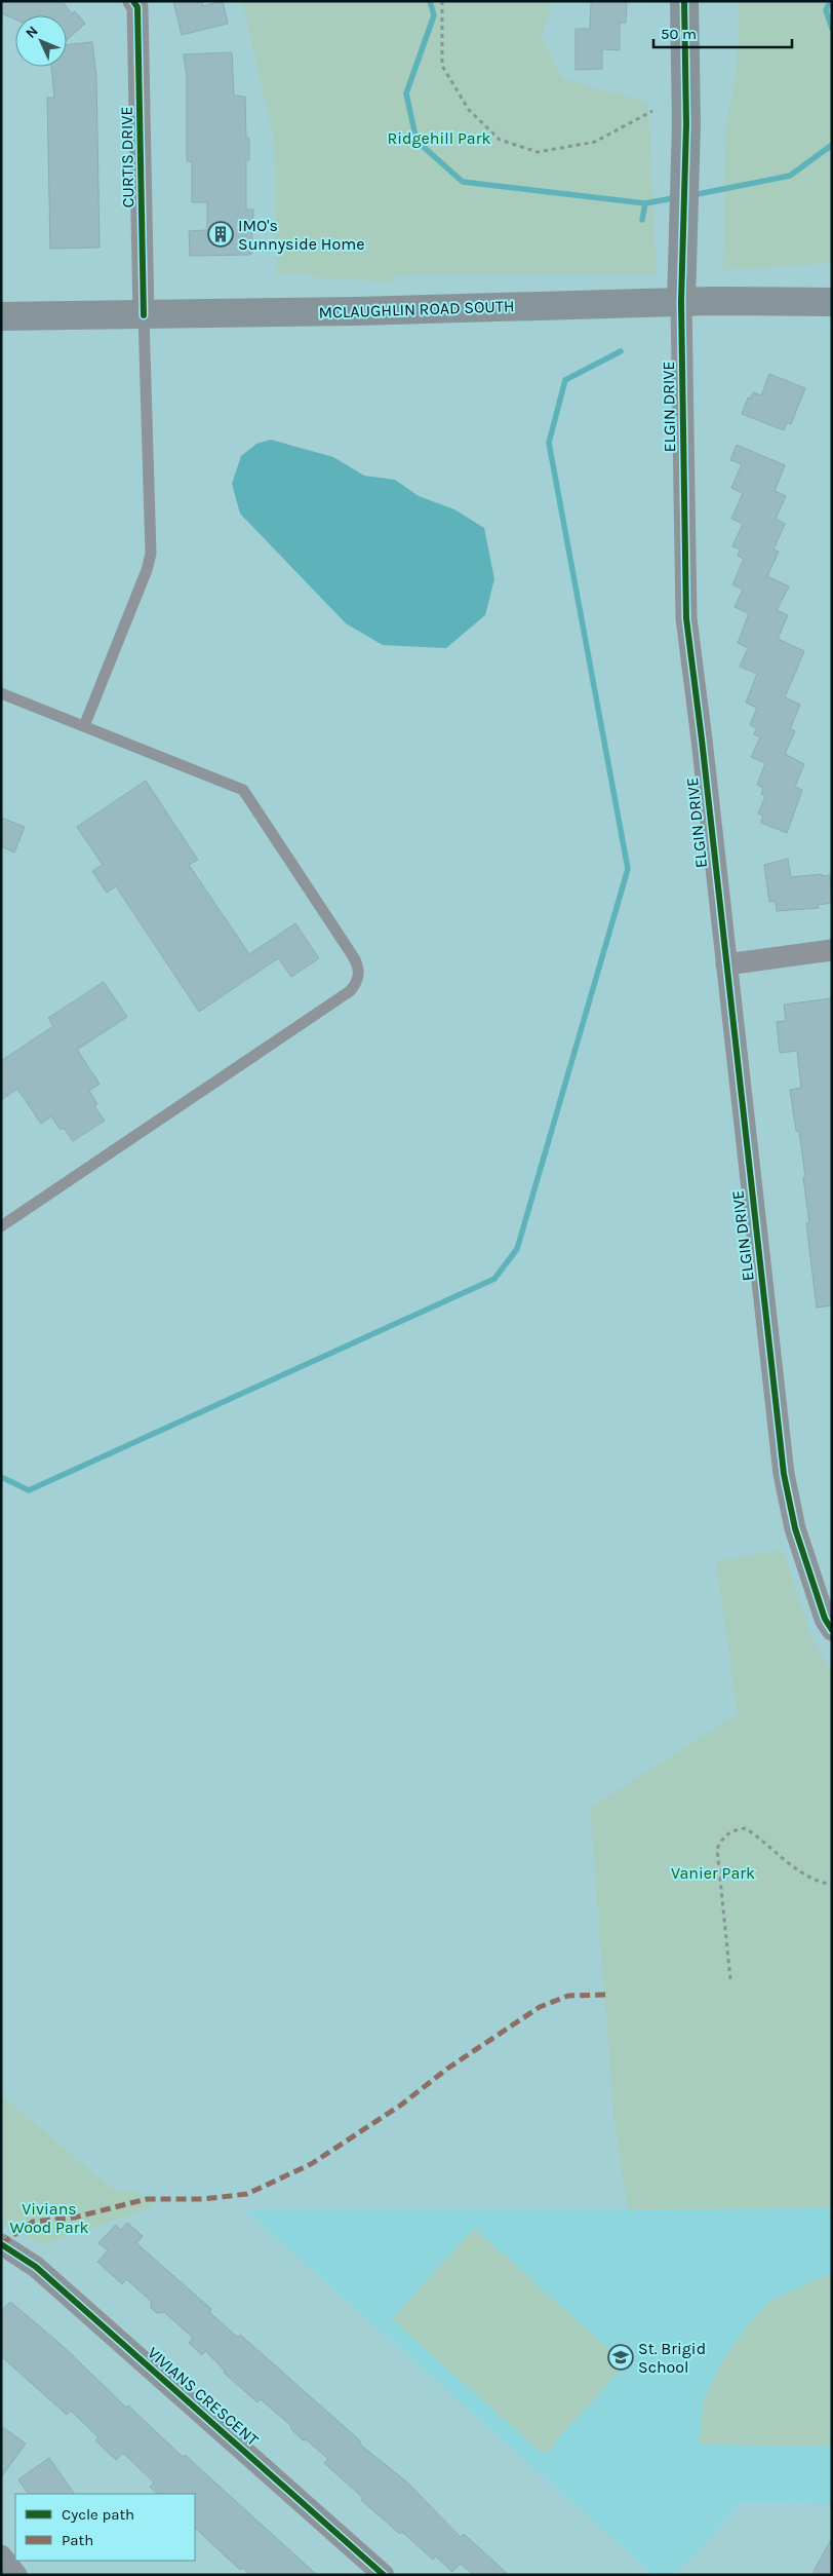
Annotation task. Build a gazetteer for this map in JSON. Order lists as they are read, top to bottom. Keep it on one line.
{"streets":{"main road":["MCLAUGHLIN ROAD SOUTH","ELGIN DRIVE"],"street":["CURTIS DRIVE","VIVIANS CRESCENT"]},"crossings":[["CURTIS DRIVE","MCLAUGHLIN ROAD SOUTH"],["MCLAUGHLIN ROAD SOUTH","ELGIN DRIVE"]],"parks":["Ridgehill Park","Vanier Park","Vivians Wood Park"],"places":{"building":["IMO's Sunnyside Home"],"school or university":["St. Brigid School"]},"legend":["Cycle path","Path"],"scale_bar":"50 m","north":"top left"}
